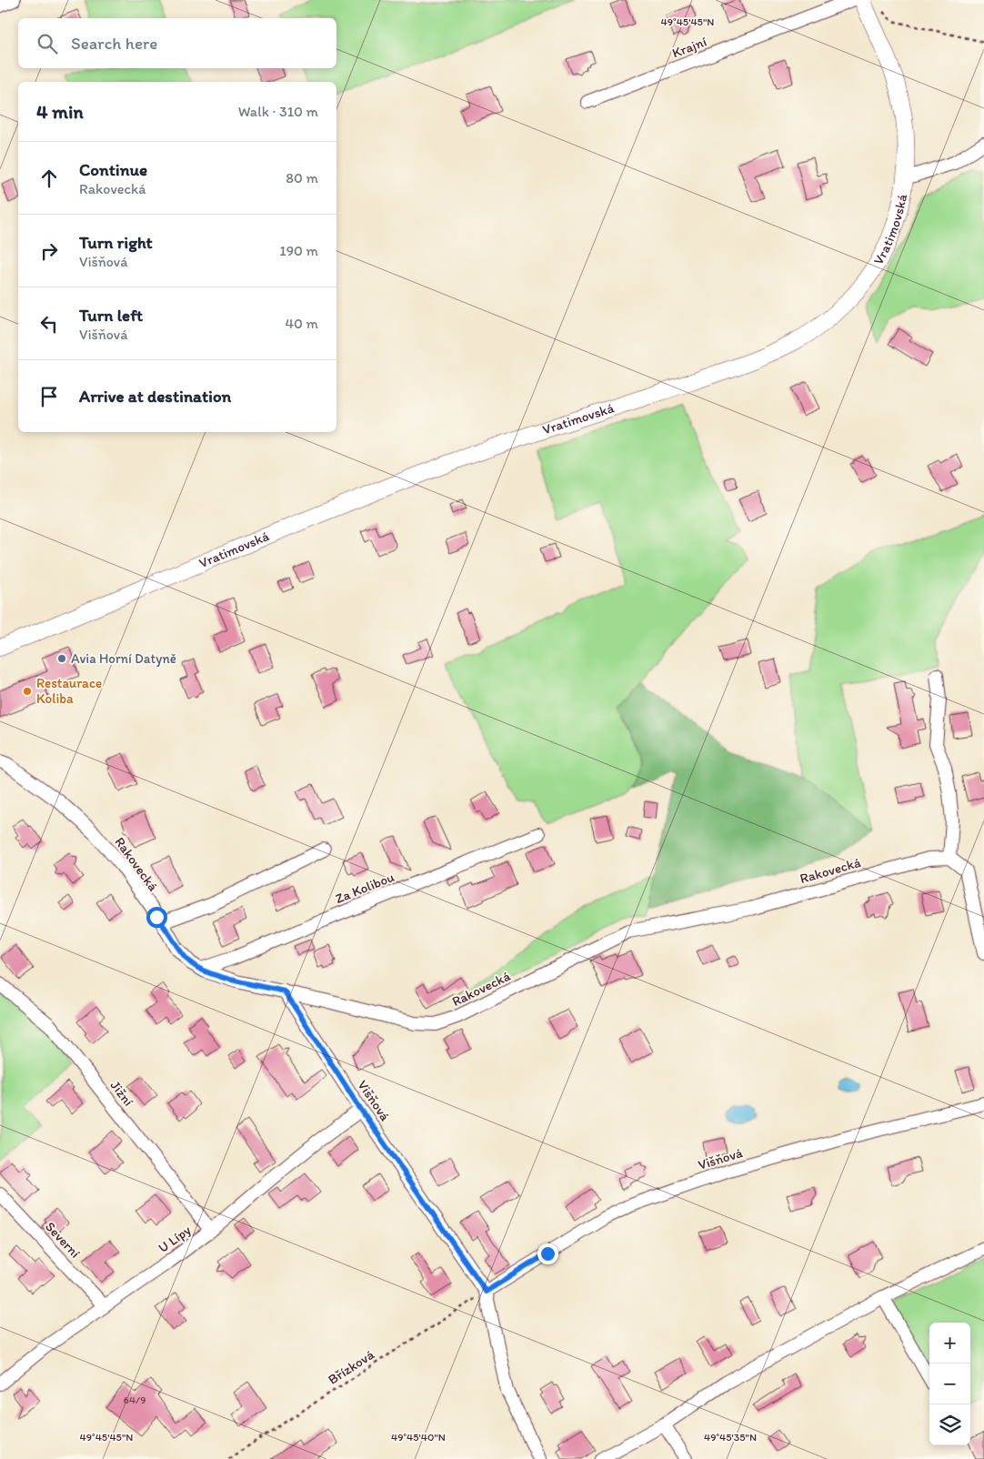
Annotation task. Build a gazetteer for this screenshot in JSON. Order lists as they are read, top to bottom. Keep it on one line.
{"streets":{"main road":["Vratimovská"],"street":["Krajní","Rakovecká","Za Kolibou","Jižní","Višňová","U Lípy","Severní"],"path":["Břízková"]},"crossings":[["Rakovecká","Za Kolibou"],["Rakovecká","Višňová"],["Jižní","U Lípy"],["Višňová","U Lípy"],["Višňová","Břízková"],["U Lípy","Severní"]],"places":["Avia Horní Datyně","Restaurace Koliba"],"house_numbers":["64/9"],"page":{"search":"Search here","heading":["4 min","Walk · 310 m"],"list":[["Continue","Rakovecká","80 m"],["Turn right","Višňová","190 m"],["Turn left","Višňová","40 m"],"Arrive at destination"],"map_buttons":["+","−"]},"coordinates":["49°45'45\"N","49°45'40\"N","49°45'35\"N"]}
